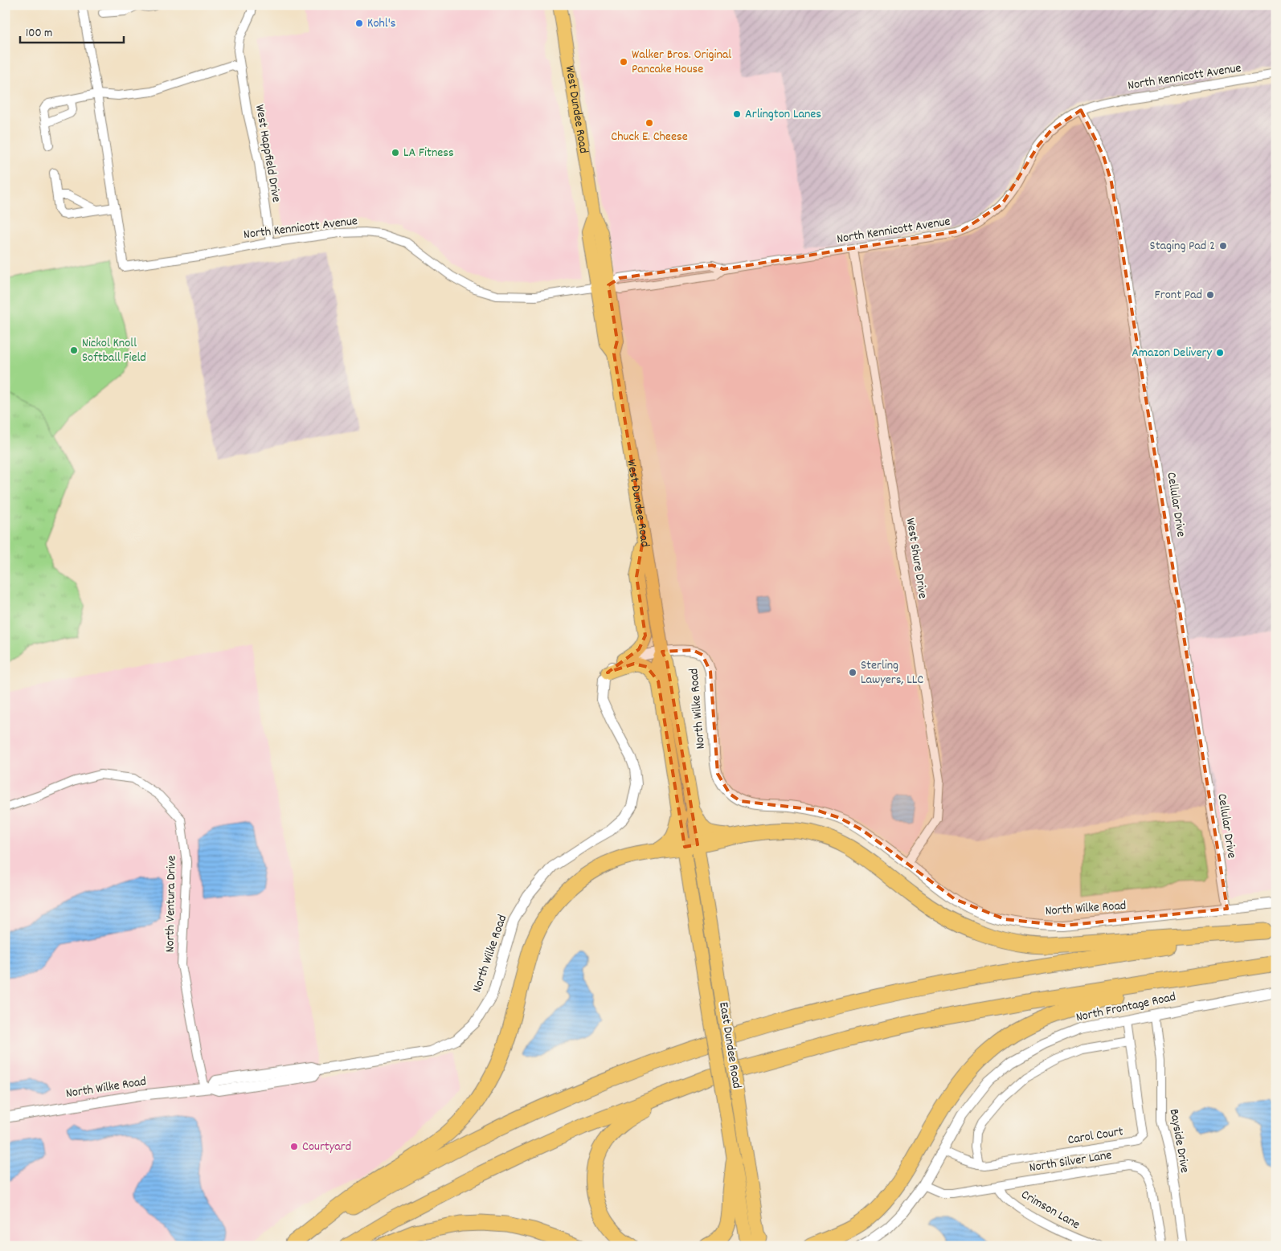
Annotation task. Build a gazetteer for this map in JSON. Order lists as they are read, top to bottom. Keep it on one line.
{"streets":{"main road":["West Dundee Road","East Dundee Road"],"street":["North Kennicott Avenue","West Happfield Drive","Cellular Drive","West Shure Drive","North Wilke Road","North Ventura Drive","North Frontage Road","Carol Court","Bayside Drive","North Silver Lane","Crimson Lane"]},"crossings":[["North Kennicott Avenue","West Dundee Road"],["North Kennicott Avenue","West Happfield Drive"],["North Kennicott Avenue","Cellular Drive"],["North Kennicott Avenue","West Shure Drive"],["West Dundee Road","North Wilke Road"],["West Dundee Road","East Dundee Road"],["Cellular Drive","North Wilke Road"],["West Shure Drive","North Wilke Road"],["North Wilke Road","North Ventura Drive"],["North Frontage Road","Carol Court"],["North Frontage Road","Bayside Drive"],["North Frontage Road","North Silver Lane"],["North Silver Lane","Crimson Lane"]],"places":["Kohl's","Walker Bros. Original Pancake House","Arlington Lanes","Chuck E. Cheese","LA Fitness","Staging Pad 2","Front Pad","Nickol Knoll Softball Field","Amazon Delivery","Sterling Lawyers, LLC","Courtyard"],"scale_bar":"100 m"}
